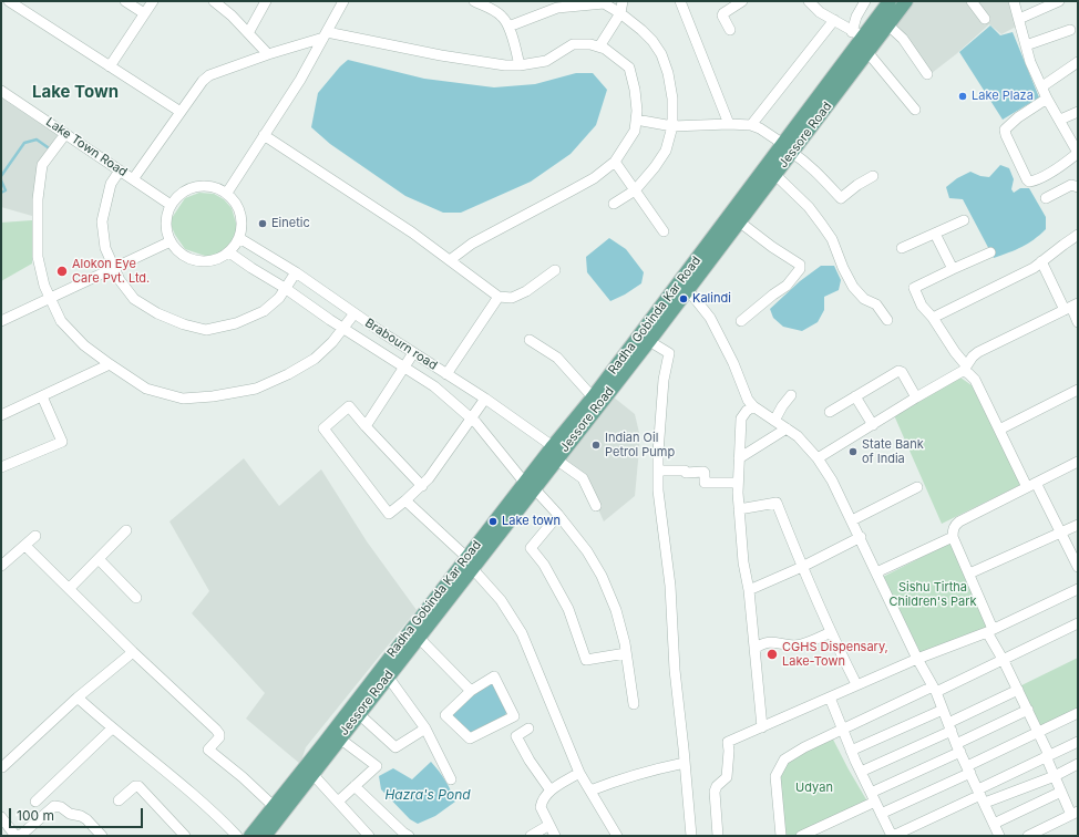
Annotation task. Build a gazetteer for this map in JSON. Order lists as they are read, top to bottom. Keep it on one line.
{"streets":{"main road":["Jessore Road","Radha Gobinda Kar Road"],"street":["Lake Town Road","Brabourn road"]},"crossings":[["Jessore Road","Radha Gobinda Kar Road"],["Jessore Road","Brabourn road"],["Lake Town Road","Brabourn road"],["Radha Gobinda Kar Road","Brabourn road"]],"districts":["Lake Town"],"water":["Hazra's Pond"],"parks":["Sishu Tirtha Children's Park","Udyan"],"places":["Lake Plaza","Einetic","Alokon Eye Care Pvt. Ltd.","Kalindi","Indian Oil Petrol Pump","State Bank of India","Lake town","CGHS Dispensary, Lake-Town"],"scale_bar":"100 m"}
